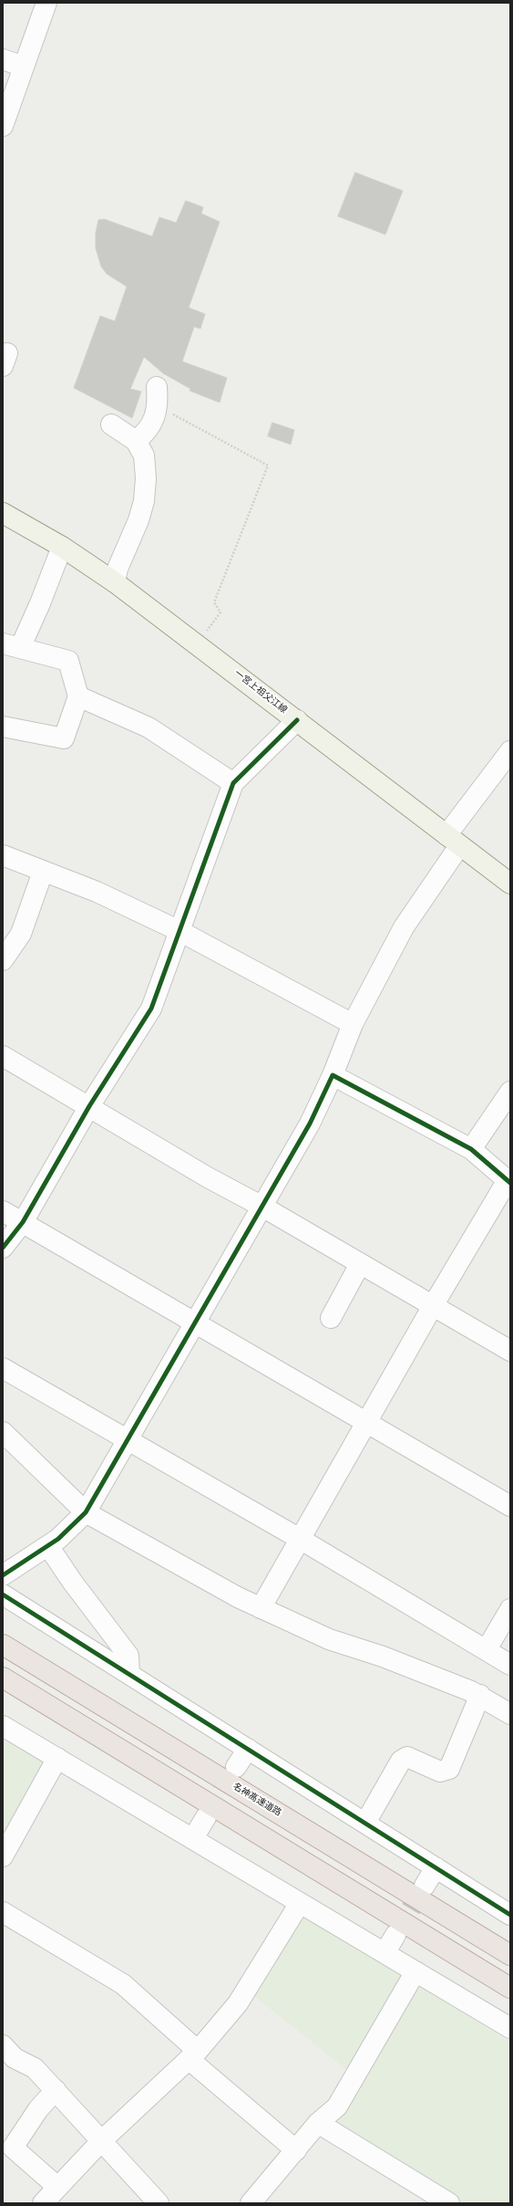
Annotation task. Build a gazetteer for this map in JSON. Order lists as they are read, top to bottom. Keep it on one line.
{"streets":{"highway":["名神高速道路"],"main road":["一宮上祖父江線"]}}
